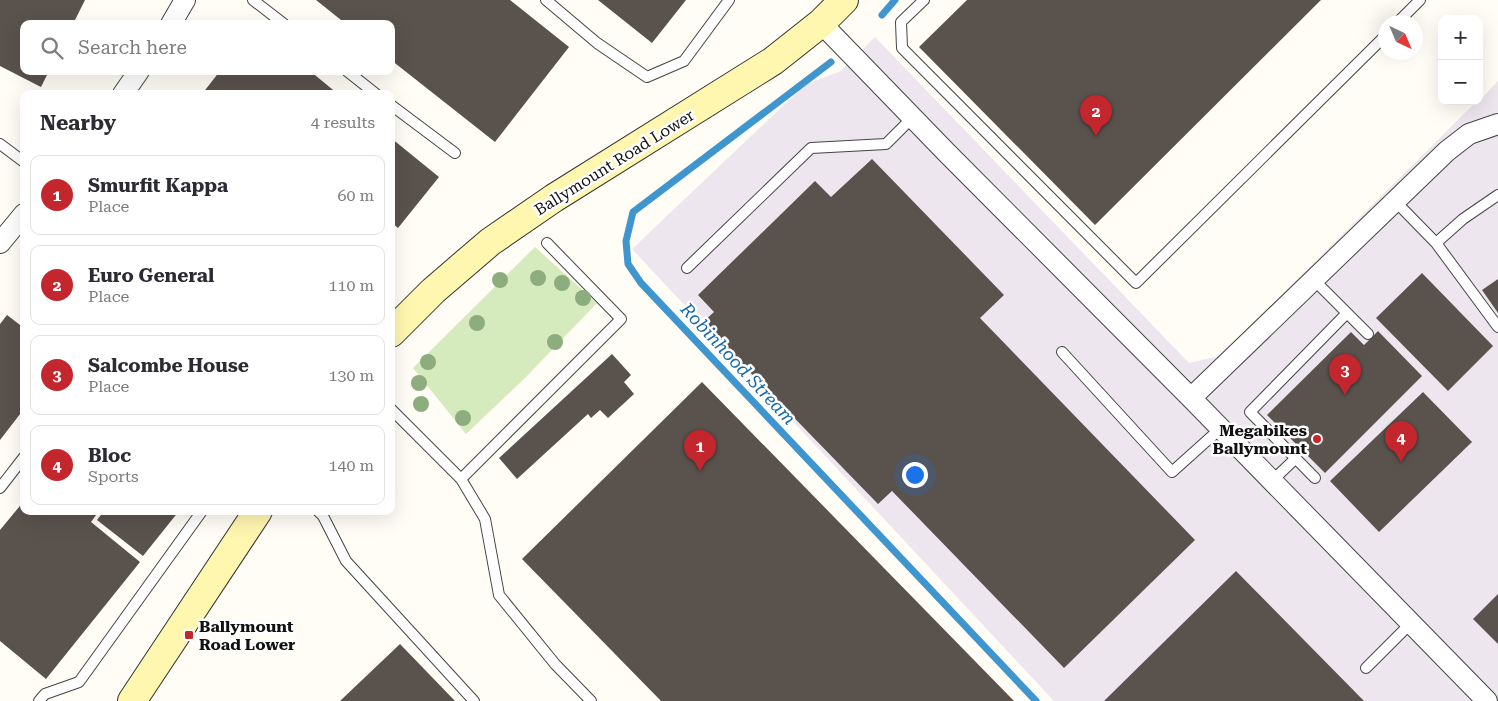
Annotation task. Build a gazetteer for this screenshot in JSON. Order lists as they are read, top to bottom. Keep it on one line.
{"streets":{"street":["Ballymount Road Lower"]},"water":["Robinhood Stream"],"places":{"other":["Megabikes Ballymount"],"transit":["Ballymount Road Lower"]},"north":"bottom right","page":{"map_buttons":["+","−"],"search":"Search here","heading":["Nearby","4 results"],"pins":["2","3","4","1"],"list":[{"mark":"1","name":"Smurfit Kappa","note":"Place","value":"60 m"},{"mark":"2","name":"Euro General","note":"Place","value":"110 m"},{"mark":"3","name":"Salcombe House","note":"Place","value":"130 m"},{"mark":"4","name":"Bloc","note":"Sports","value":"140 m"}]}}
